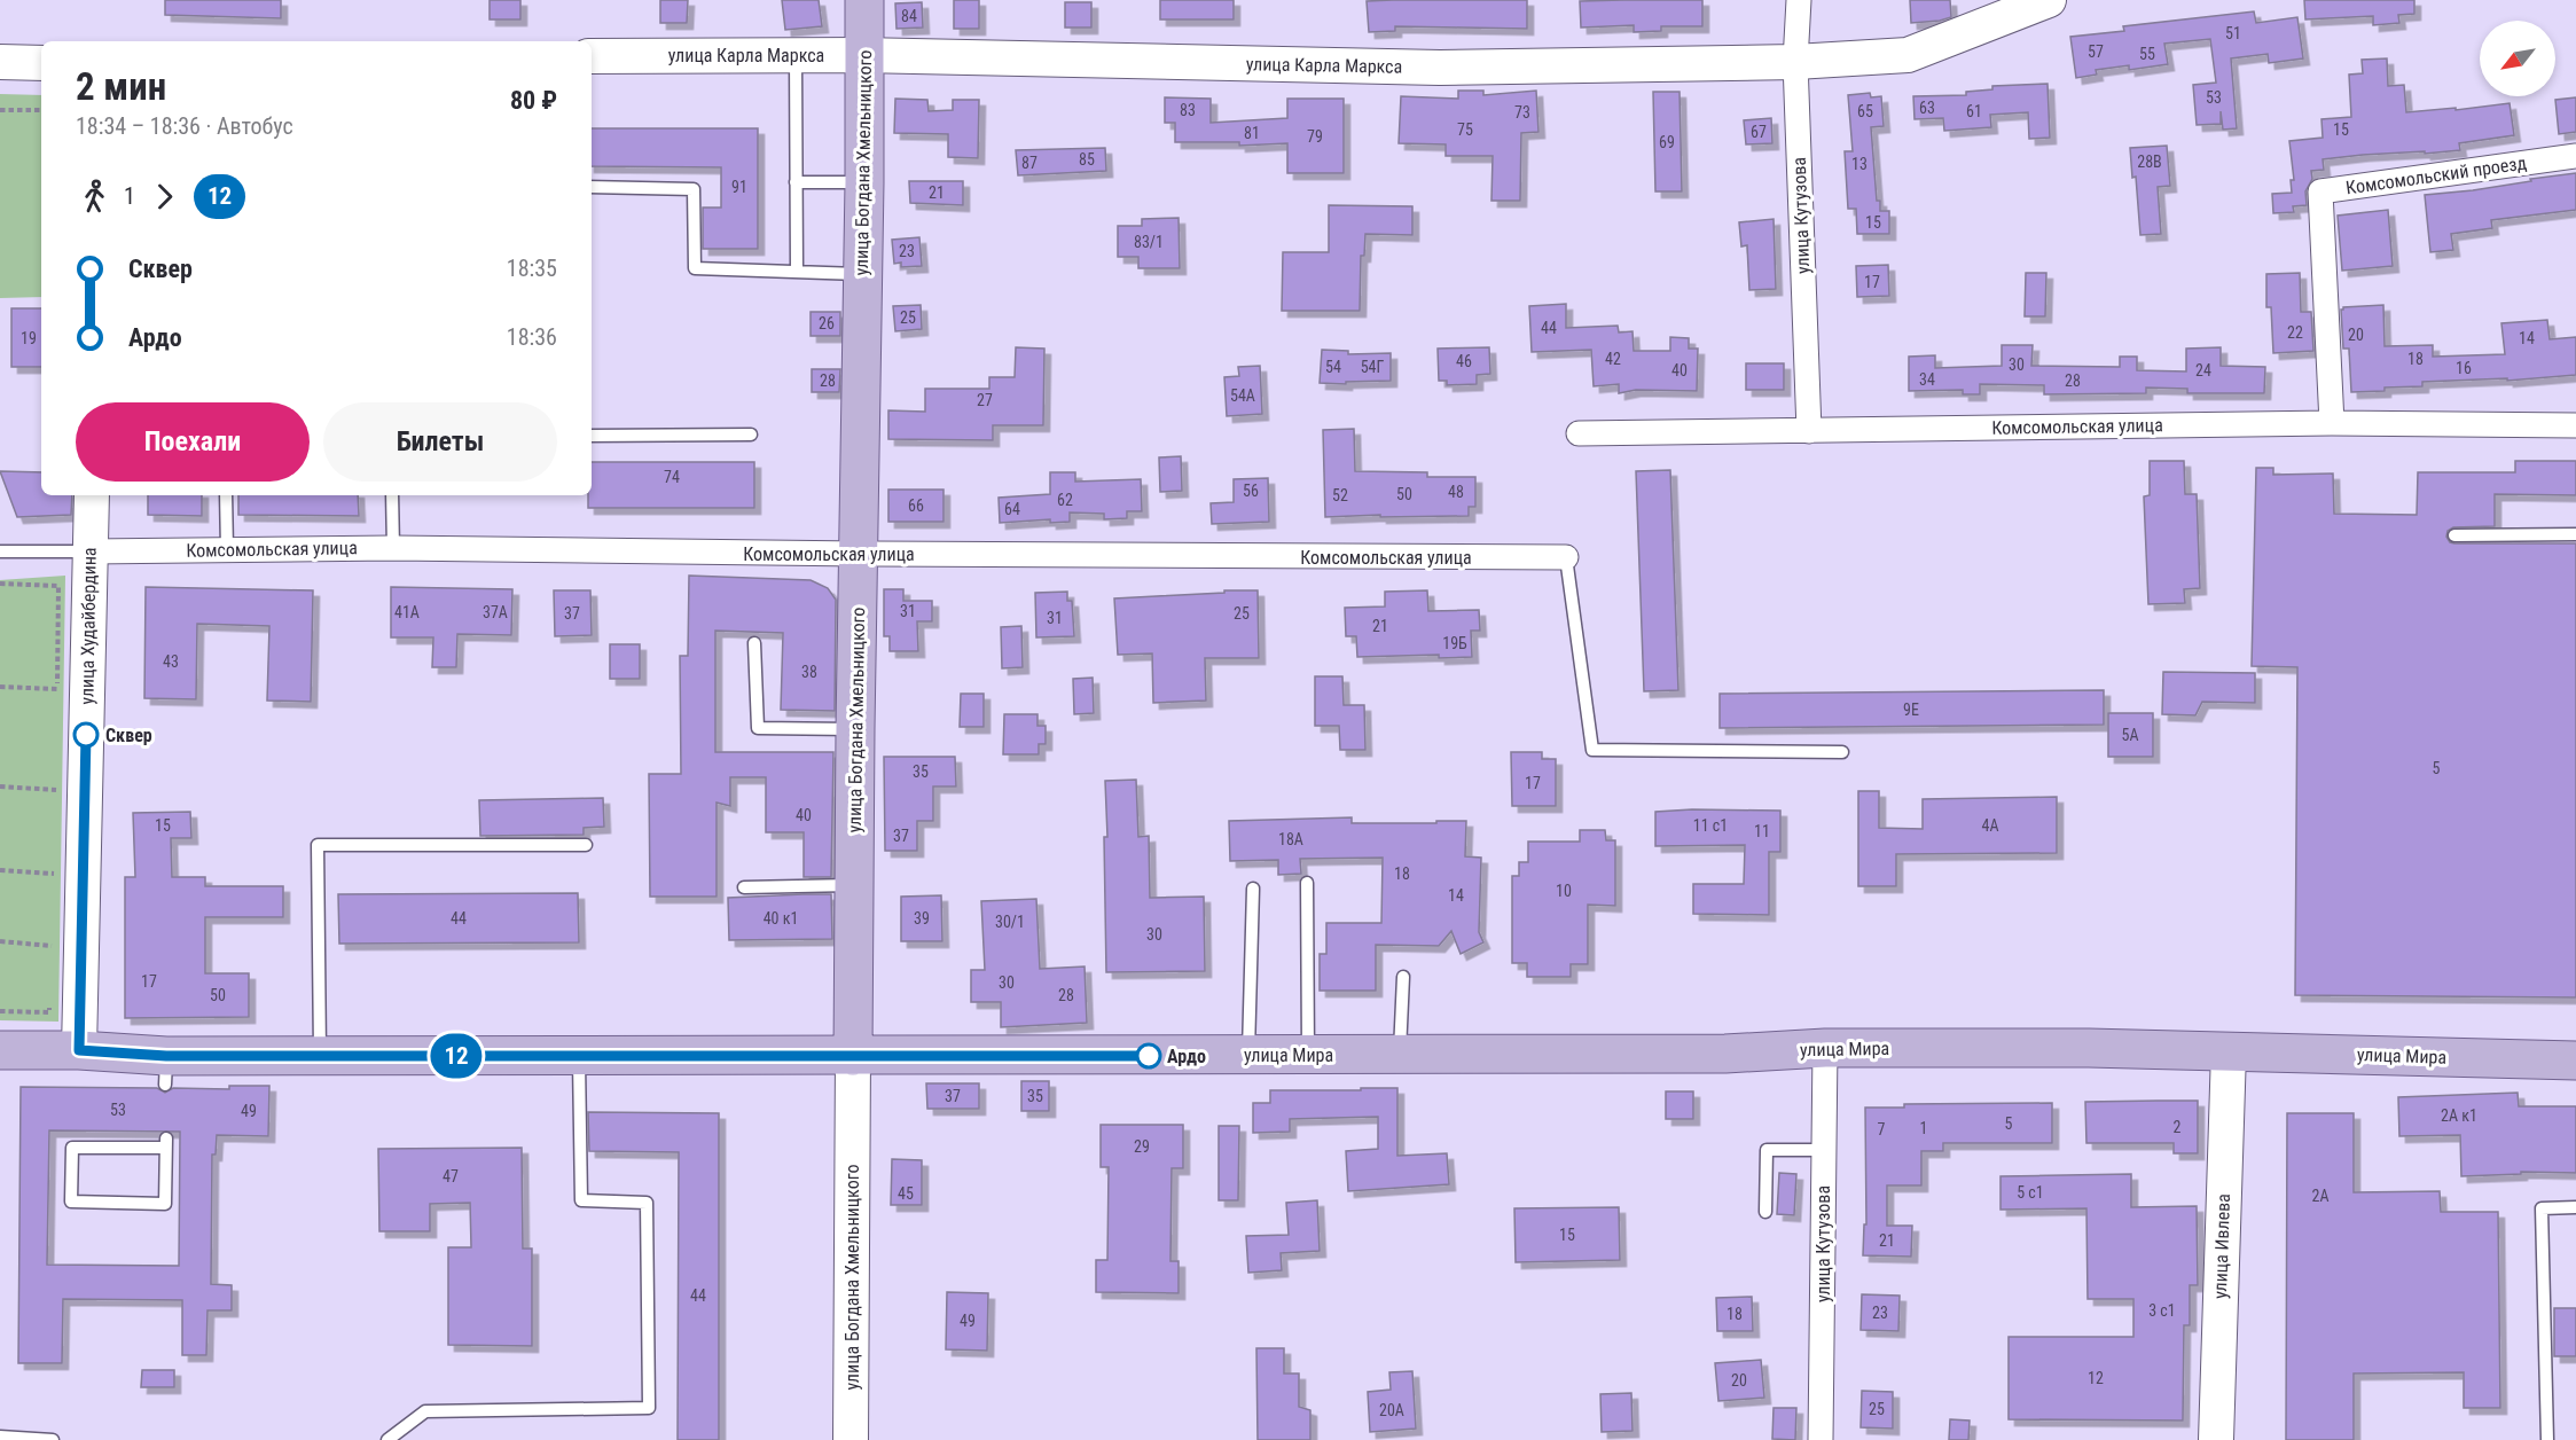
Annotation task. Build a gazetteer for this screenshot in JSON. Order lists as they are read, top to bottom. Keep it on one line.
{"streets":{"main road":["улица Богдана Хмельницкого","улица Мира"],"street":["улица Карла Маркса","Комсомольский проезд","улица Кутузова","Комсомольская улица","улица Худайбердина","улица Ивлева"]},"crossings":[["улица Карла Маркса","улица Богдана Хмельницкого"],["улица Карла Маркса","улица Кутузова"],["улица Богдана Хмельницкого","Комсомольская улица"],["улица Богдана Хмельницкого","улица Мира"],["Комсомольский проезд","Комсомольская улица"],["улица Кутузова","Комсомольская улица"],["улица Кутузова","улица Мира"],["Комсомольская улица","улица Худайбердина"],["улица Худайбердина","улица Мира"],["улица Мира","улица Ивлева"]],"places":["Сквер","Ардо"],"lines":["bus line 12"],"house_numbers":["84","51","57","55","53","63","83","65","61","73","75","15","67","81","79","69","85","28В","87","13","91","21","15","83/1","23","17","25","26","44","22","20","19","14","42","18","46","30","54","54Г","16","40","24","34","28","28","54А","27","74","56","48","50","52","62","66","64","31","41А","37А","37","25","31","21","19Б","43","38","9Е","5А","5","35","17","40","15","11 с1","4А","11","37","18А","18","10","14","44","40 к1","39","30/1","30","17","30","50","28","37","35","53","49","2А к1","5","2","1","7","29","47","5 с1","45","2А","15","21","44","3 с1","23","18","49","12","20","25","20А"],"north":"bottom left","page":{"on_map":"12","heading":["2 мин","18:34 – 18:36 · Автобус","80 ₽"],"legs":["1","12"],"list":[{"name":"Сквер","value":"18:35"},{"name":"Ардо","value":"18:36"}],"buttons":["Поехали","Билеты"]}}
